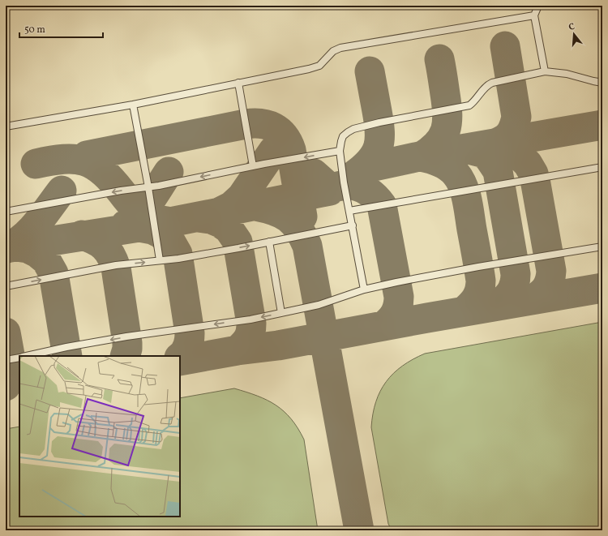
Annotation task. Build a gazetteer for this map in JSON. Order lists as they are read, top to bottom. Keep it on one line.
{"scale_bar":"50 m","north":"top"}
